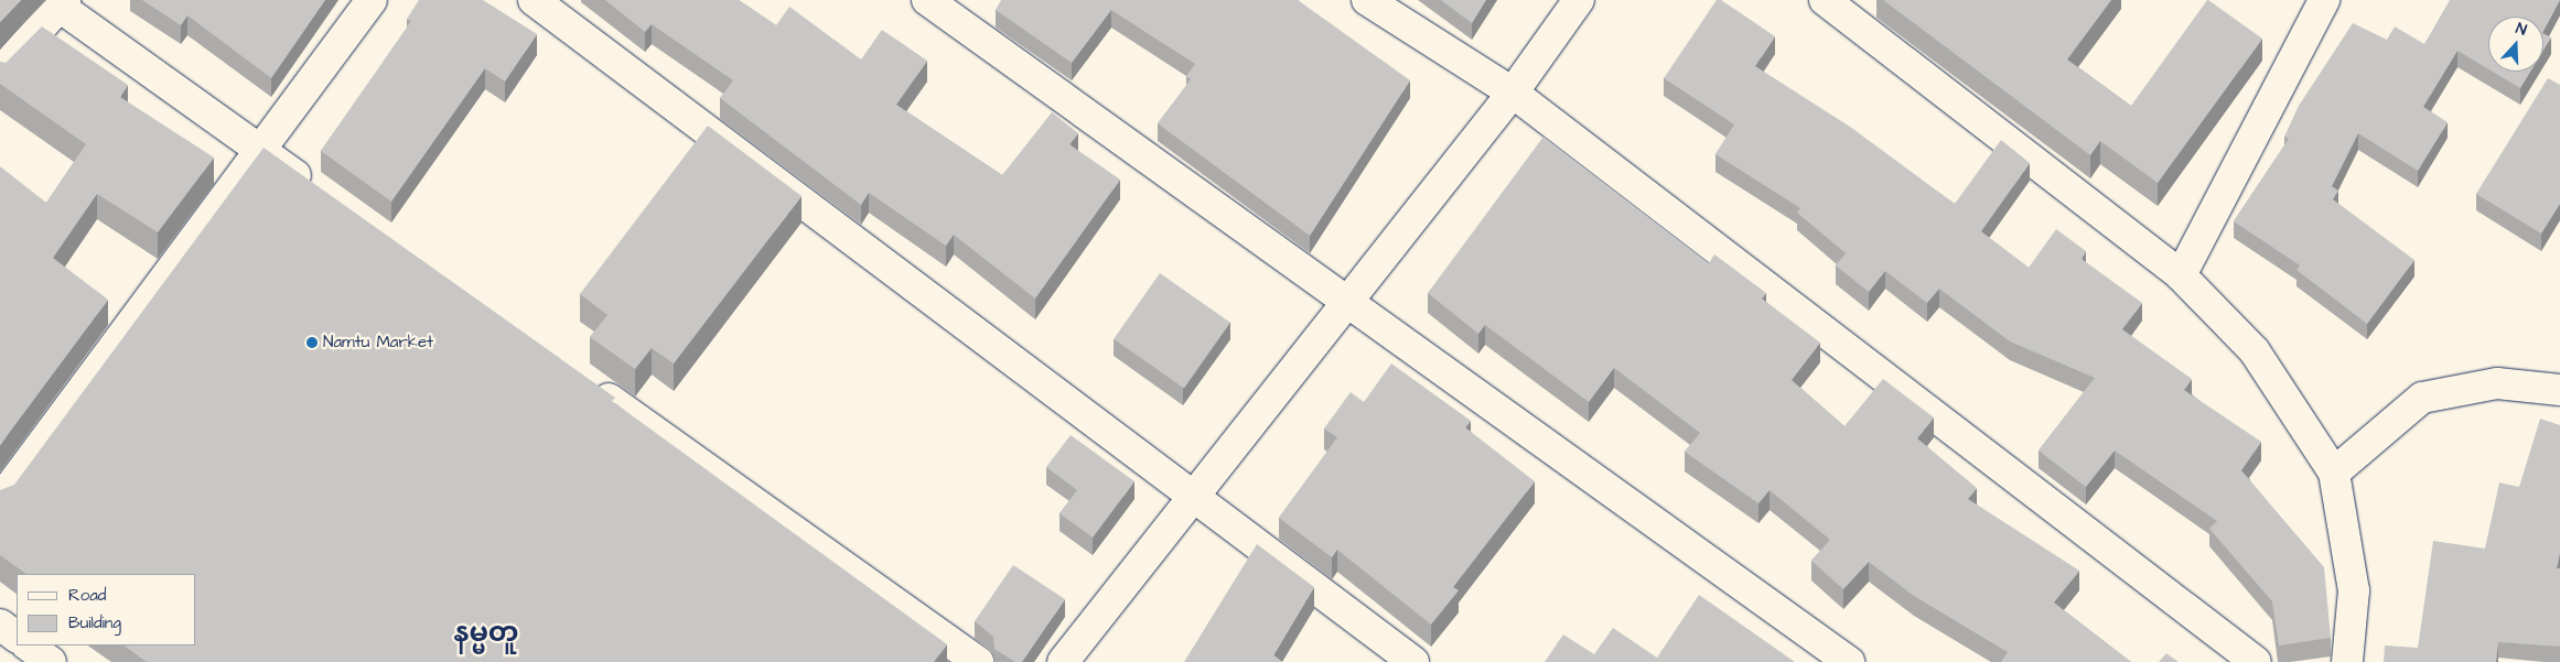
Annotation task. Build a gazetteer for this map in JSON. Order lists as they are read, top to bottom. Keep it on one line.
{"districts":["နမ္မတူ"],"places":["Namtu Market"],"legend":["Road","Building"],"north":"top"}
